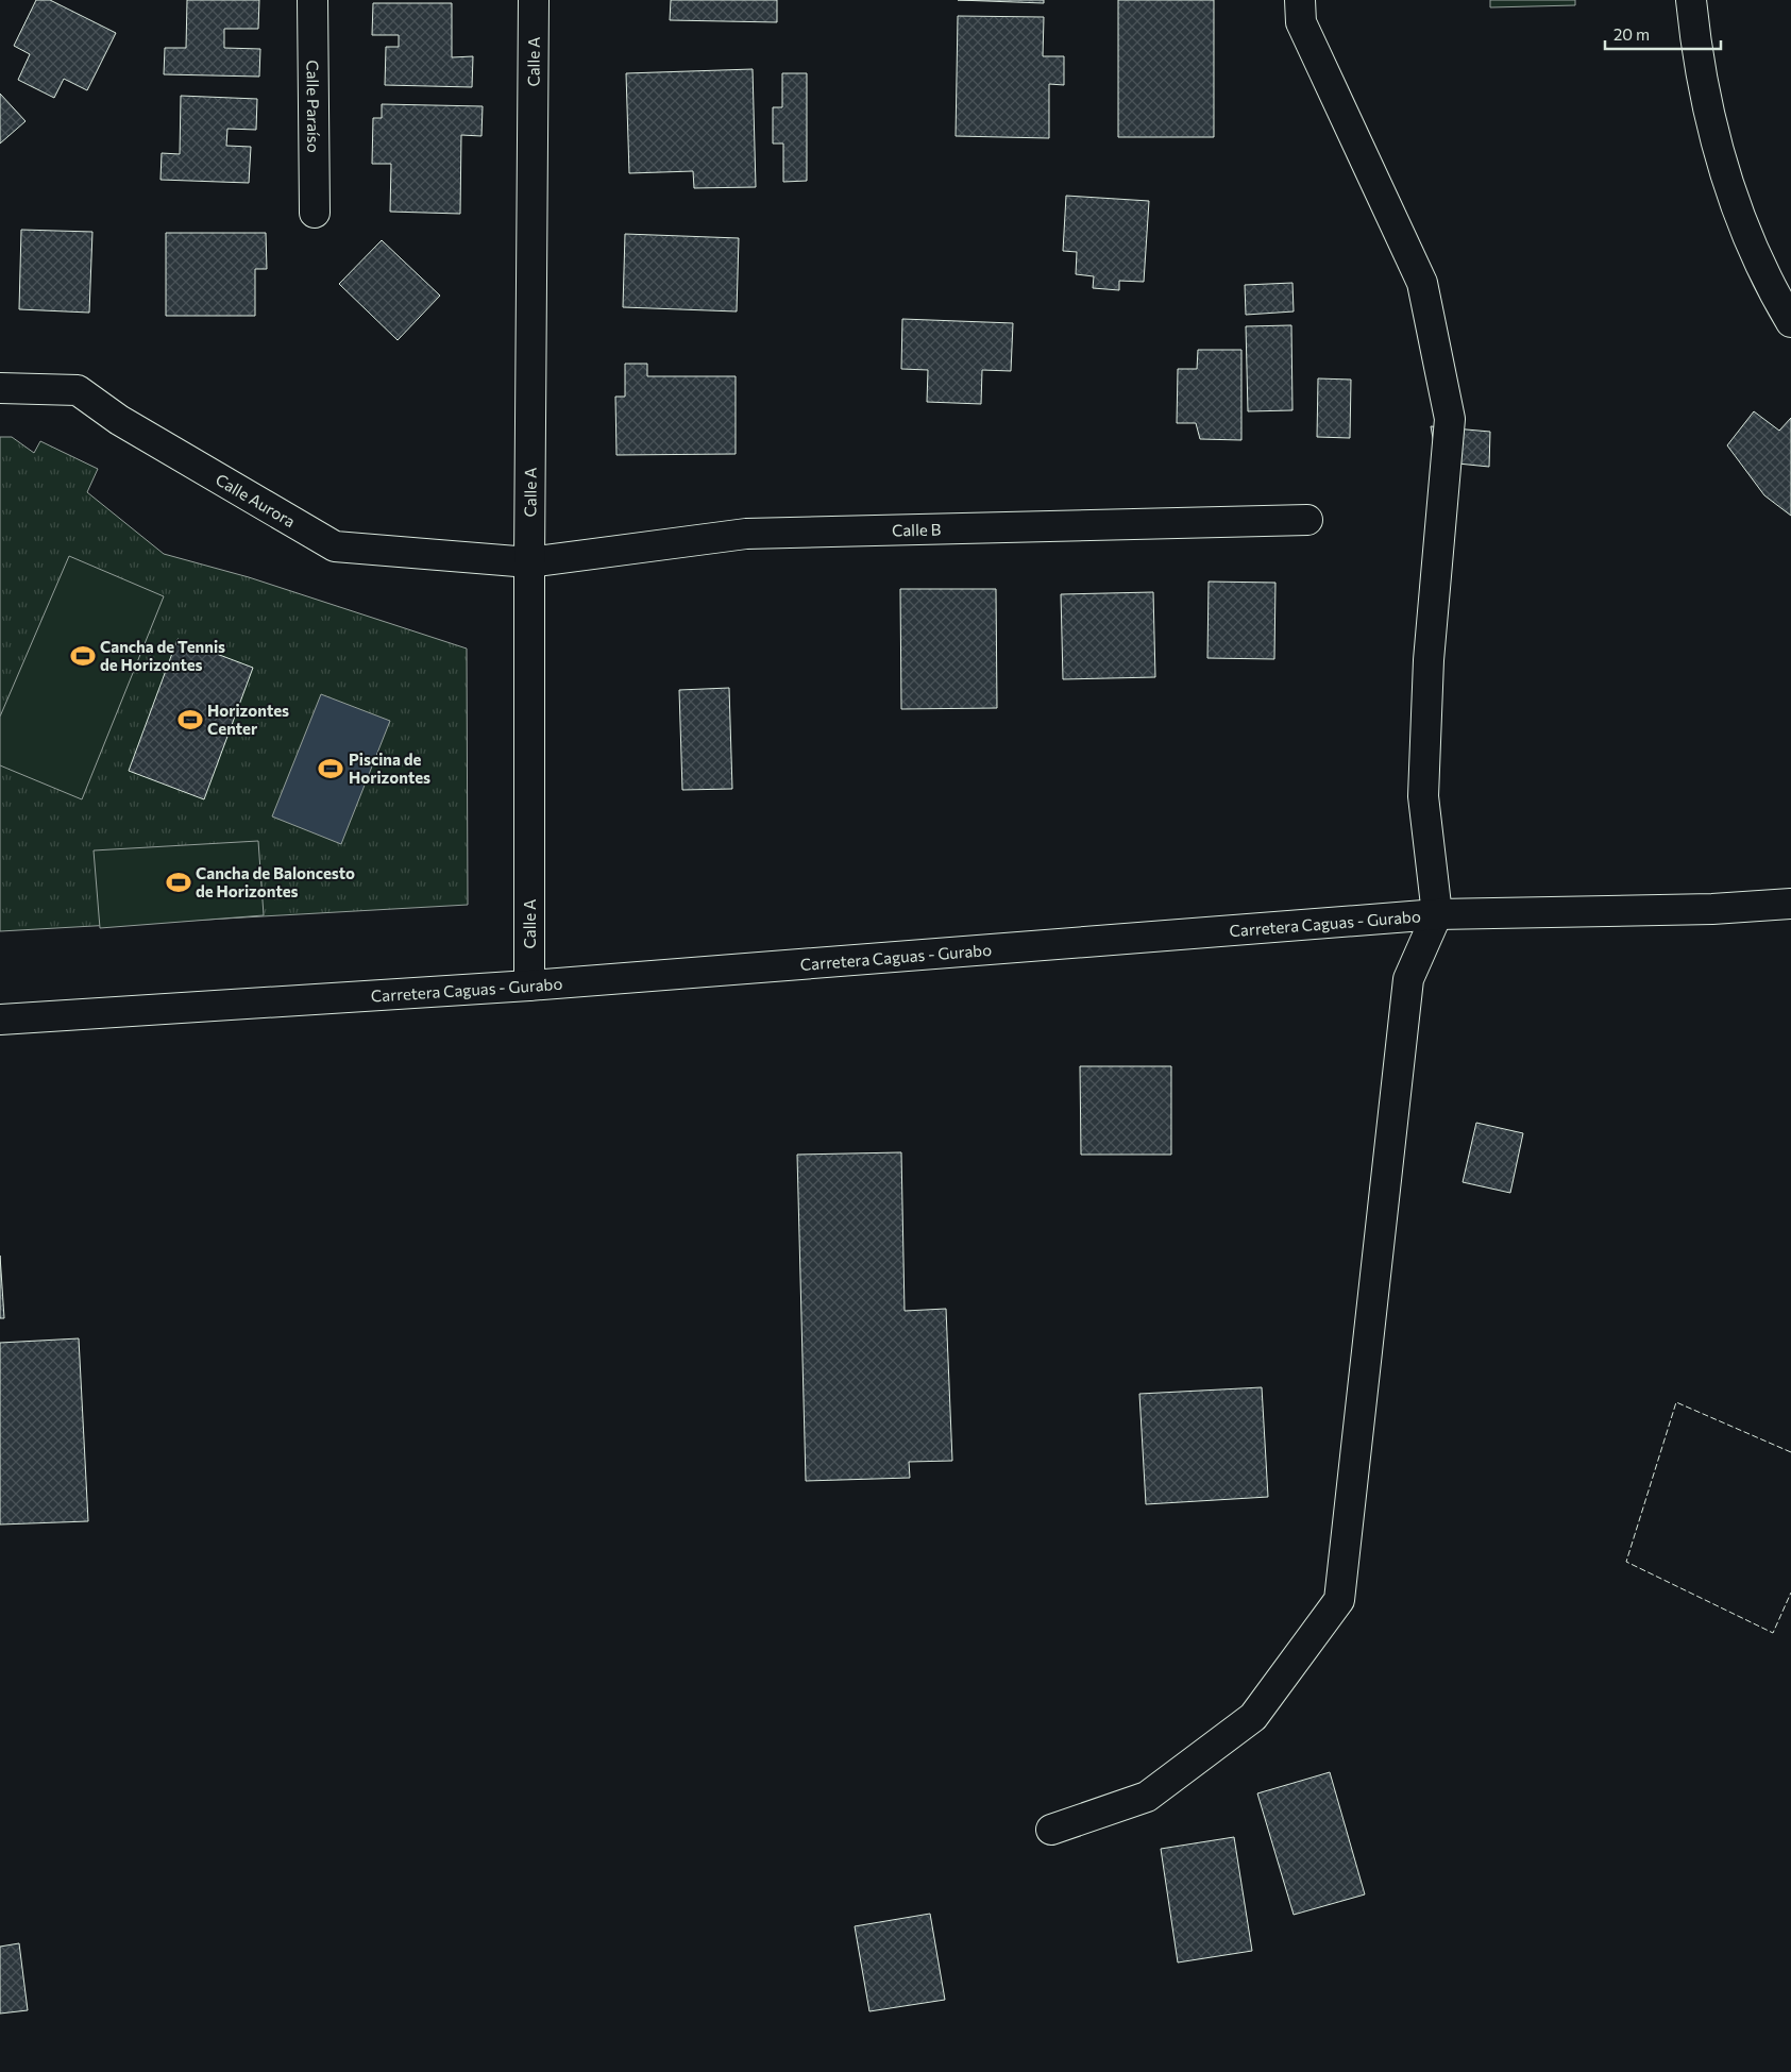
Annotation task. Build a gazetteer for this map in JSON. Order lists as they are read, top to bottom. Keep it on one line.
{"streets":{"street":["Calle A","Calle Paraíso","Calle Aurora","Calle B","Carretera Caguas - Gurabo"]},"crossings":[["Calle A","Calle Aurora"],["Calle A","Calle B"],["Calle A","Carretera Caguas - Gurabo"],["Calle Aurora","Calle B"]],"places":{"sports":["Cancha de Tennis de Horizontes","Horizontes Center","Piscina de Horizontes","Cancha de Baloncesto de Horizontes"]},"scale_bar":"20 m"}
